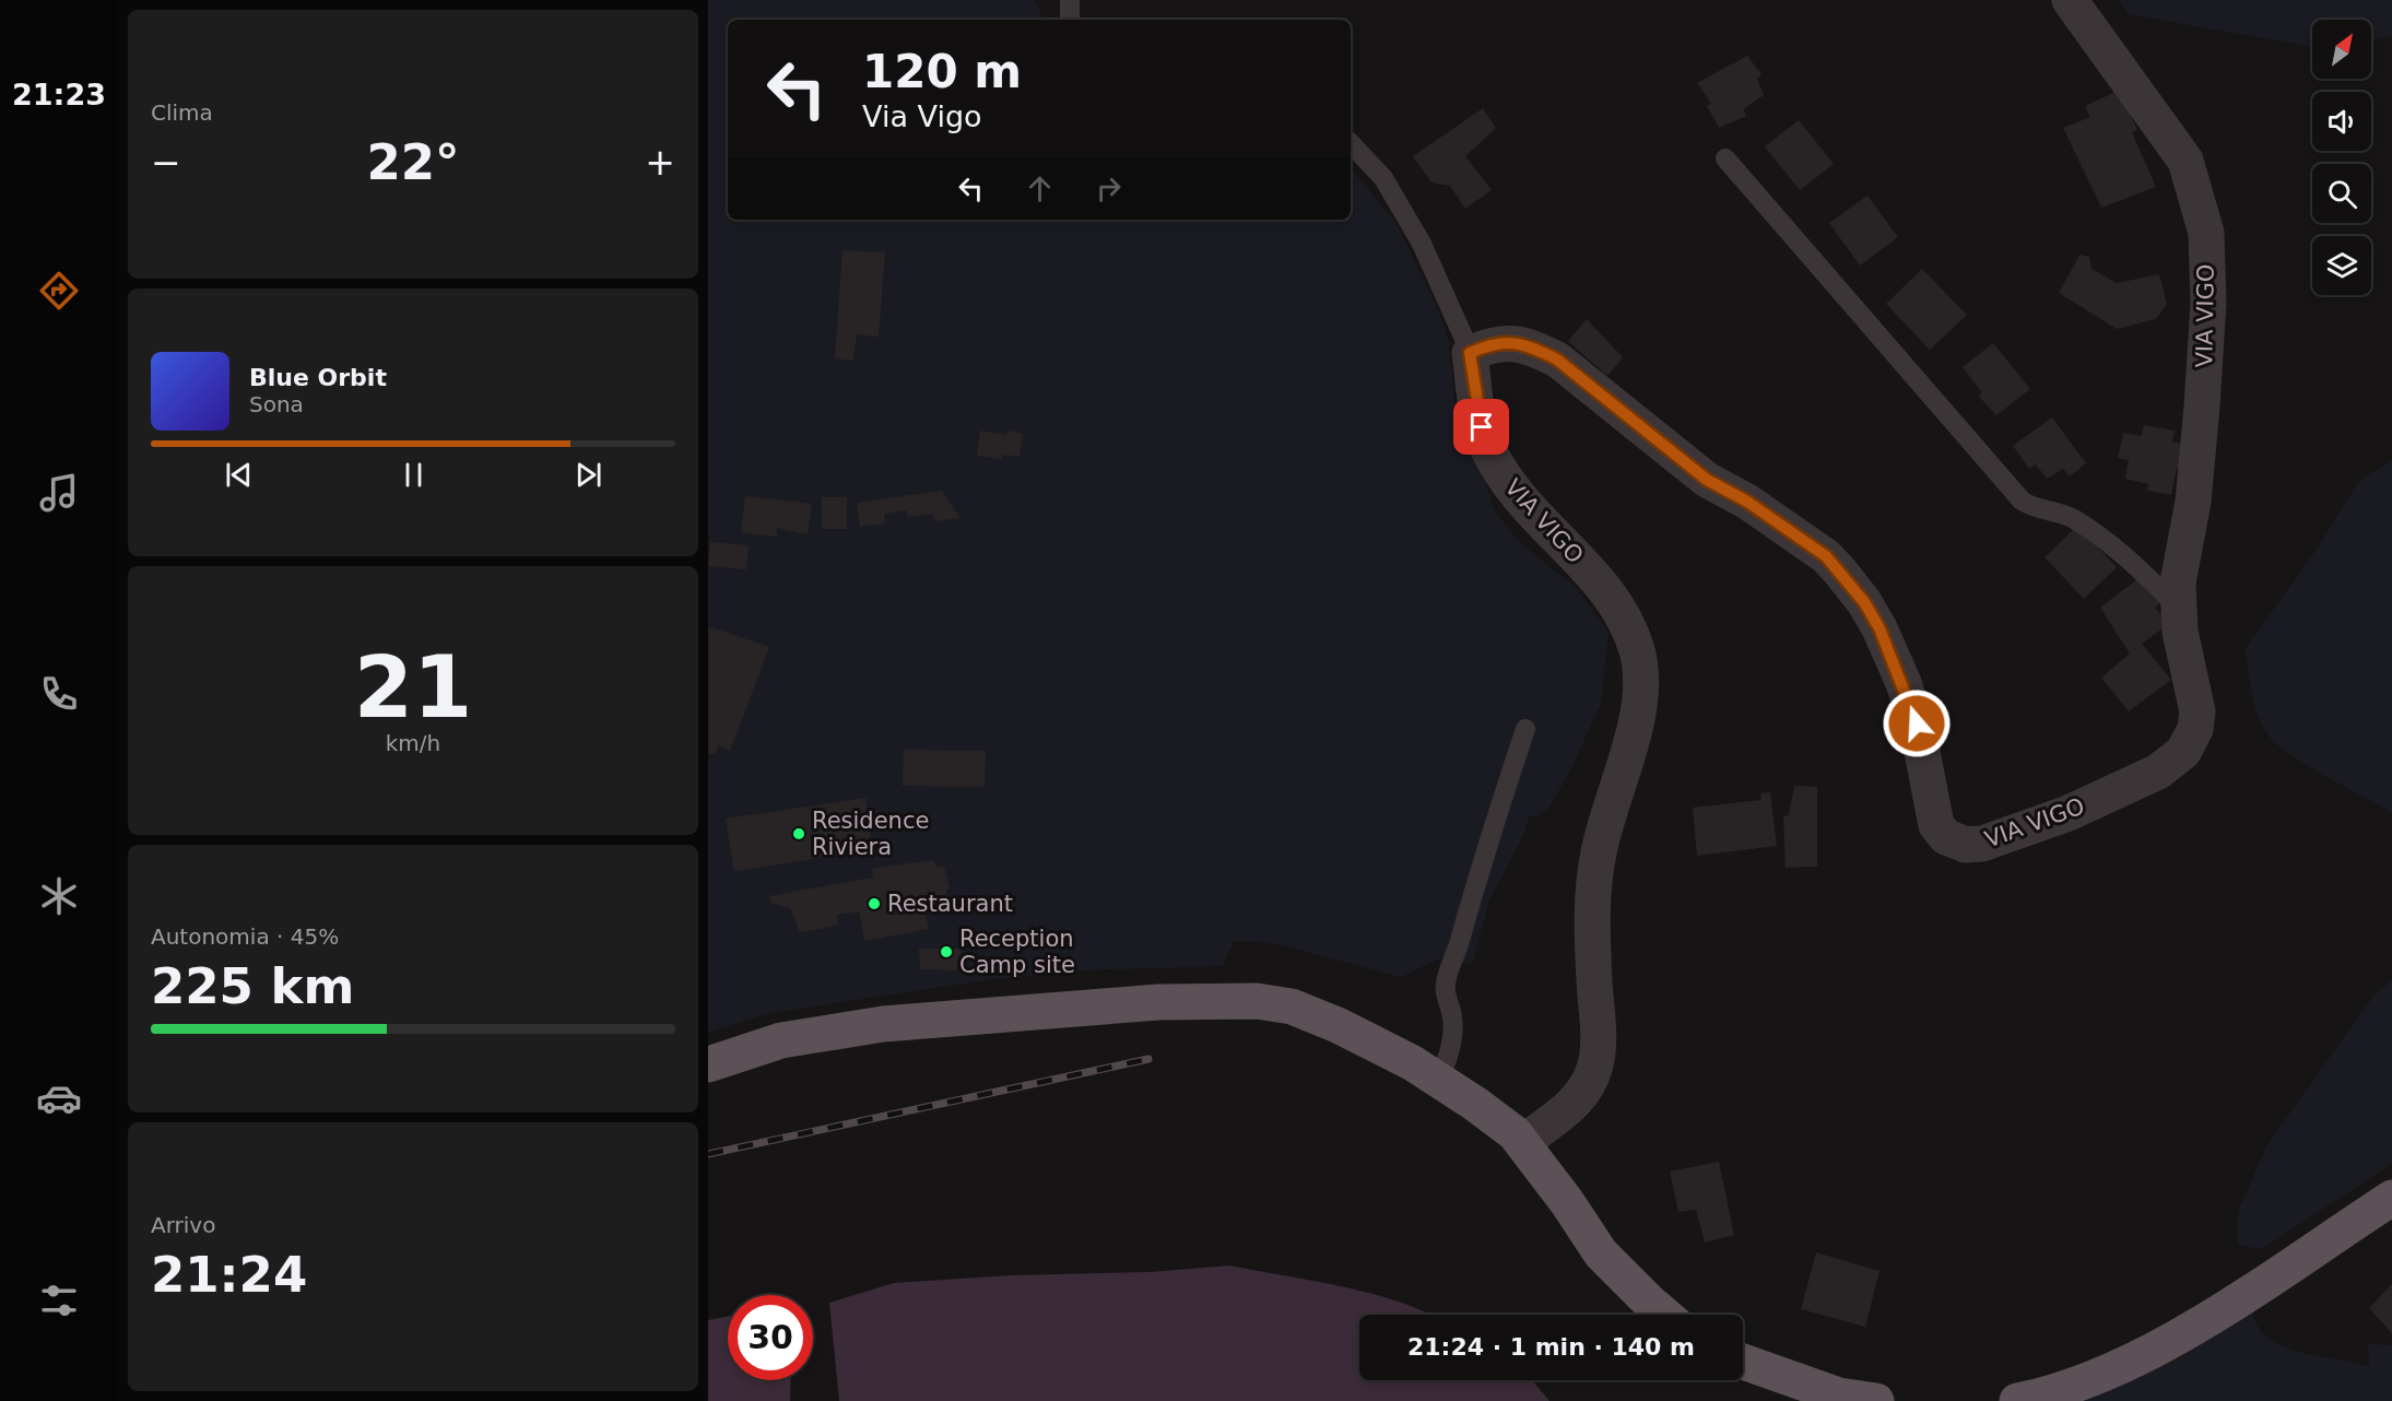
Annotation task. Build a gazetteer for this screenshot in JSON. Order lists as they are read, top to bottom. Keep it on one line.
{"streets":{"street":["VIA VIGO"]},"places":["Residence Riviera","Restaurant","Reception Camp site"],"north":"top right","page":{"tabs":"21:23","tile":["Clima",["21","km/h"],["Autonomia · 45%","225 km"],["Arrivo","21:24"]],"turn":["120 m","Via Vigo"],"heat":["−","22°","+"],"song":["Blue Orbit","Sona"],"limit":"30","trip":"21:24 · 1 min · 140 m"}}
